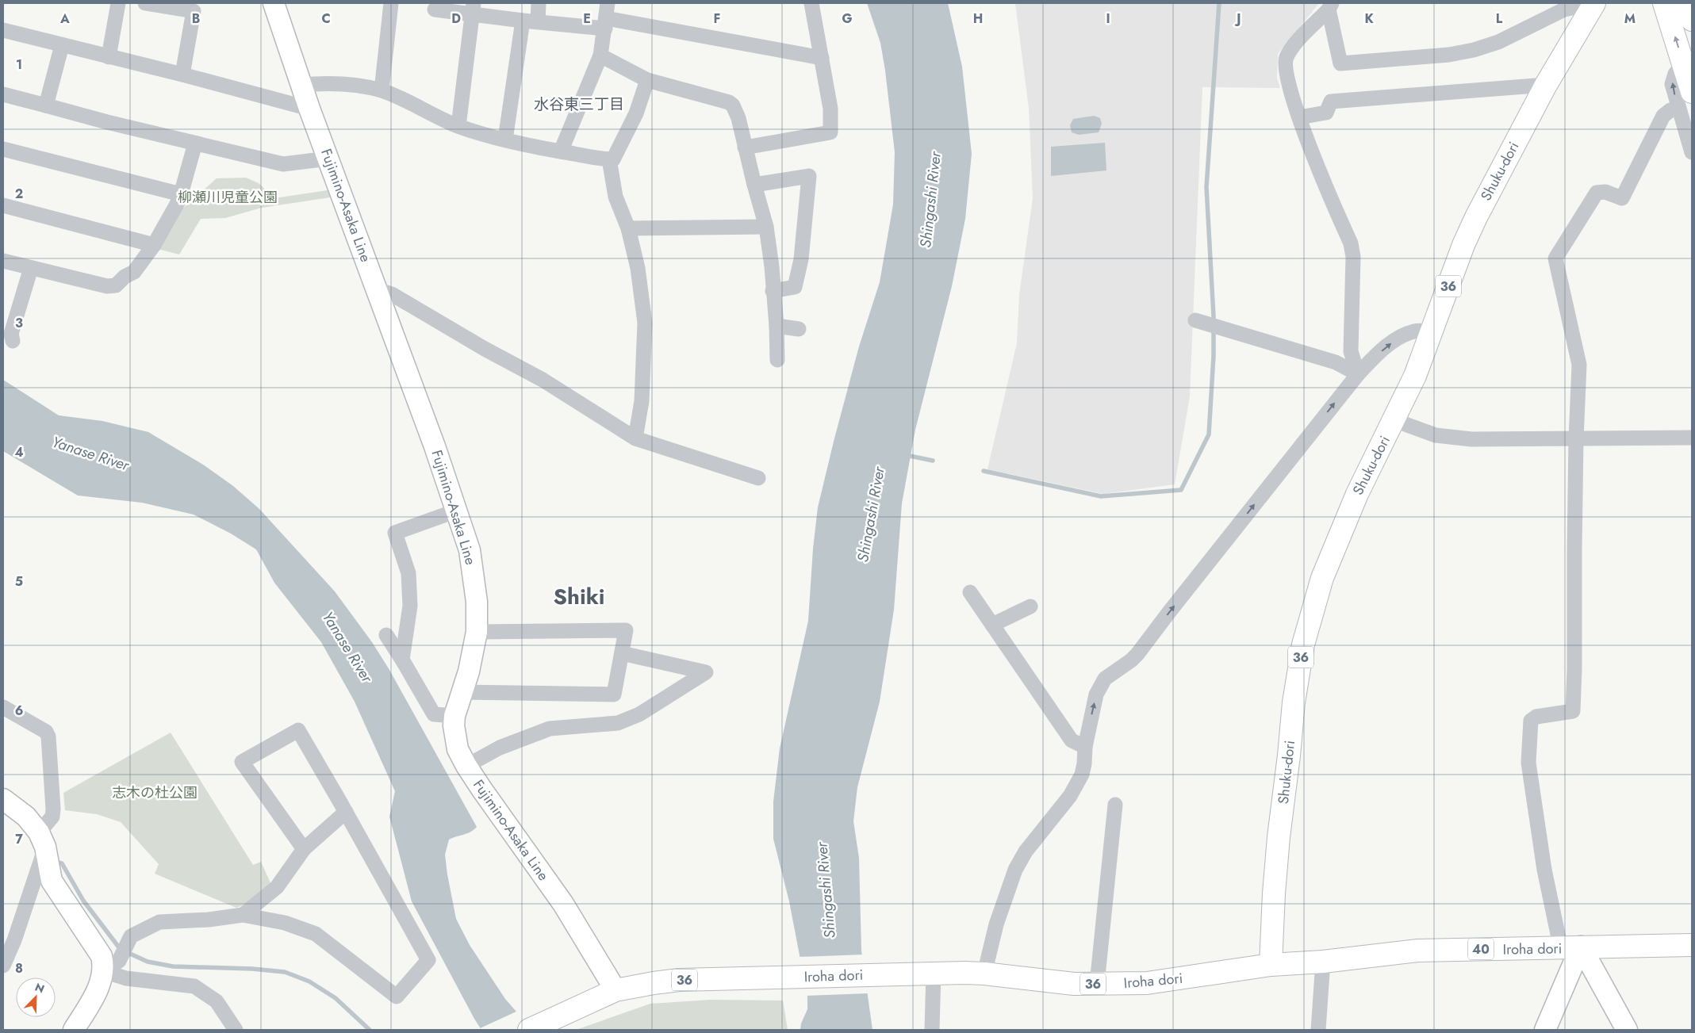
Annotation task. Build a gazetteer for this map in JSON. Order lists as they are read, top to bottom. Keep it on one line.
{"streets":{"main road":["Shuku-dori","Fujimino-Asaka Line","36","40","Iroha dori"]},"crossings":[["Shuku-dori","Iroha dori"],["Fujimino-Asaka Line","36"],["Fujimino-Asaka Line","Iroha dori"],["36","Iroha dori"]],"districts":["水谷東三丁目","Shiki"],"water":["Shingashi River","Yanase River"],"parks":["柳瀬川児童公園","志木の杜公園"],"north":"top right","grid":{"columns":["A","B","C","D","E","F","G","H","I","J","K","L","M"],"rows":["1","2","3","4","5","6","7","8"]}}
